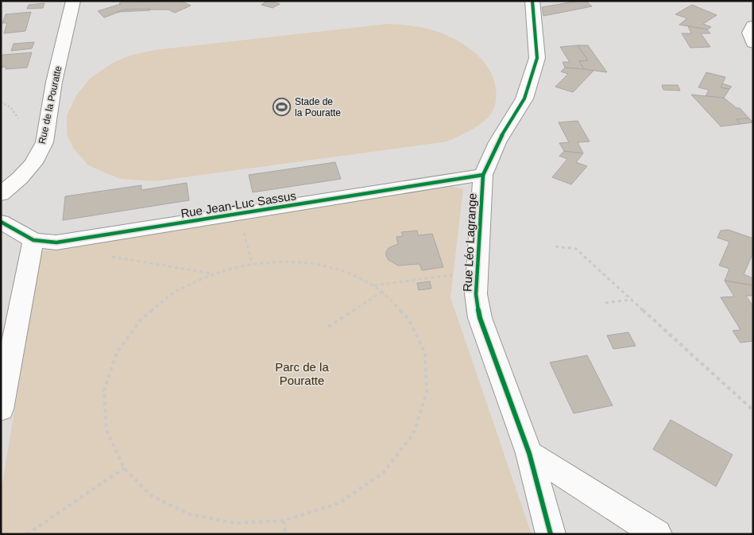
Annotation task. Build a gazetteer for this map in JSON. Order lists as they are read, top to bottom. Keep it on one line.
{"streets":{"street":["Rue de la Pouratte","Rue Jean-Luc Sassus","Rue Léo Lagrange"]},"crossings":[["Rue Jean-Luc Sassus","Rue Léo Lagrange"]],"parks":["Parc de la Pouratte"],"places":{"sports":["Stade de la Pouratte"]}}
